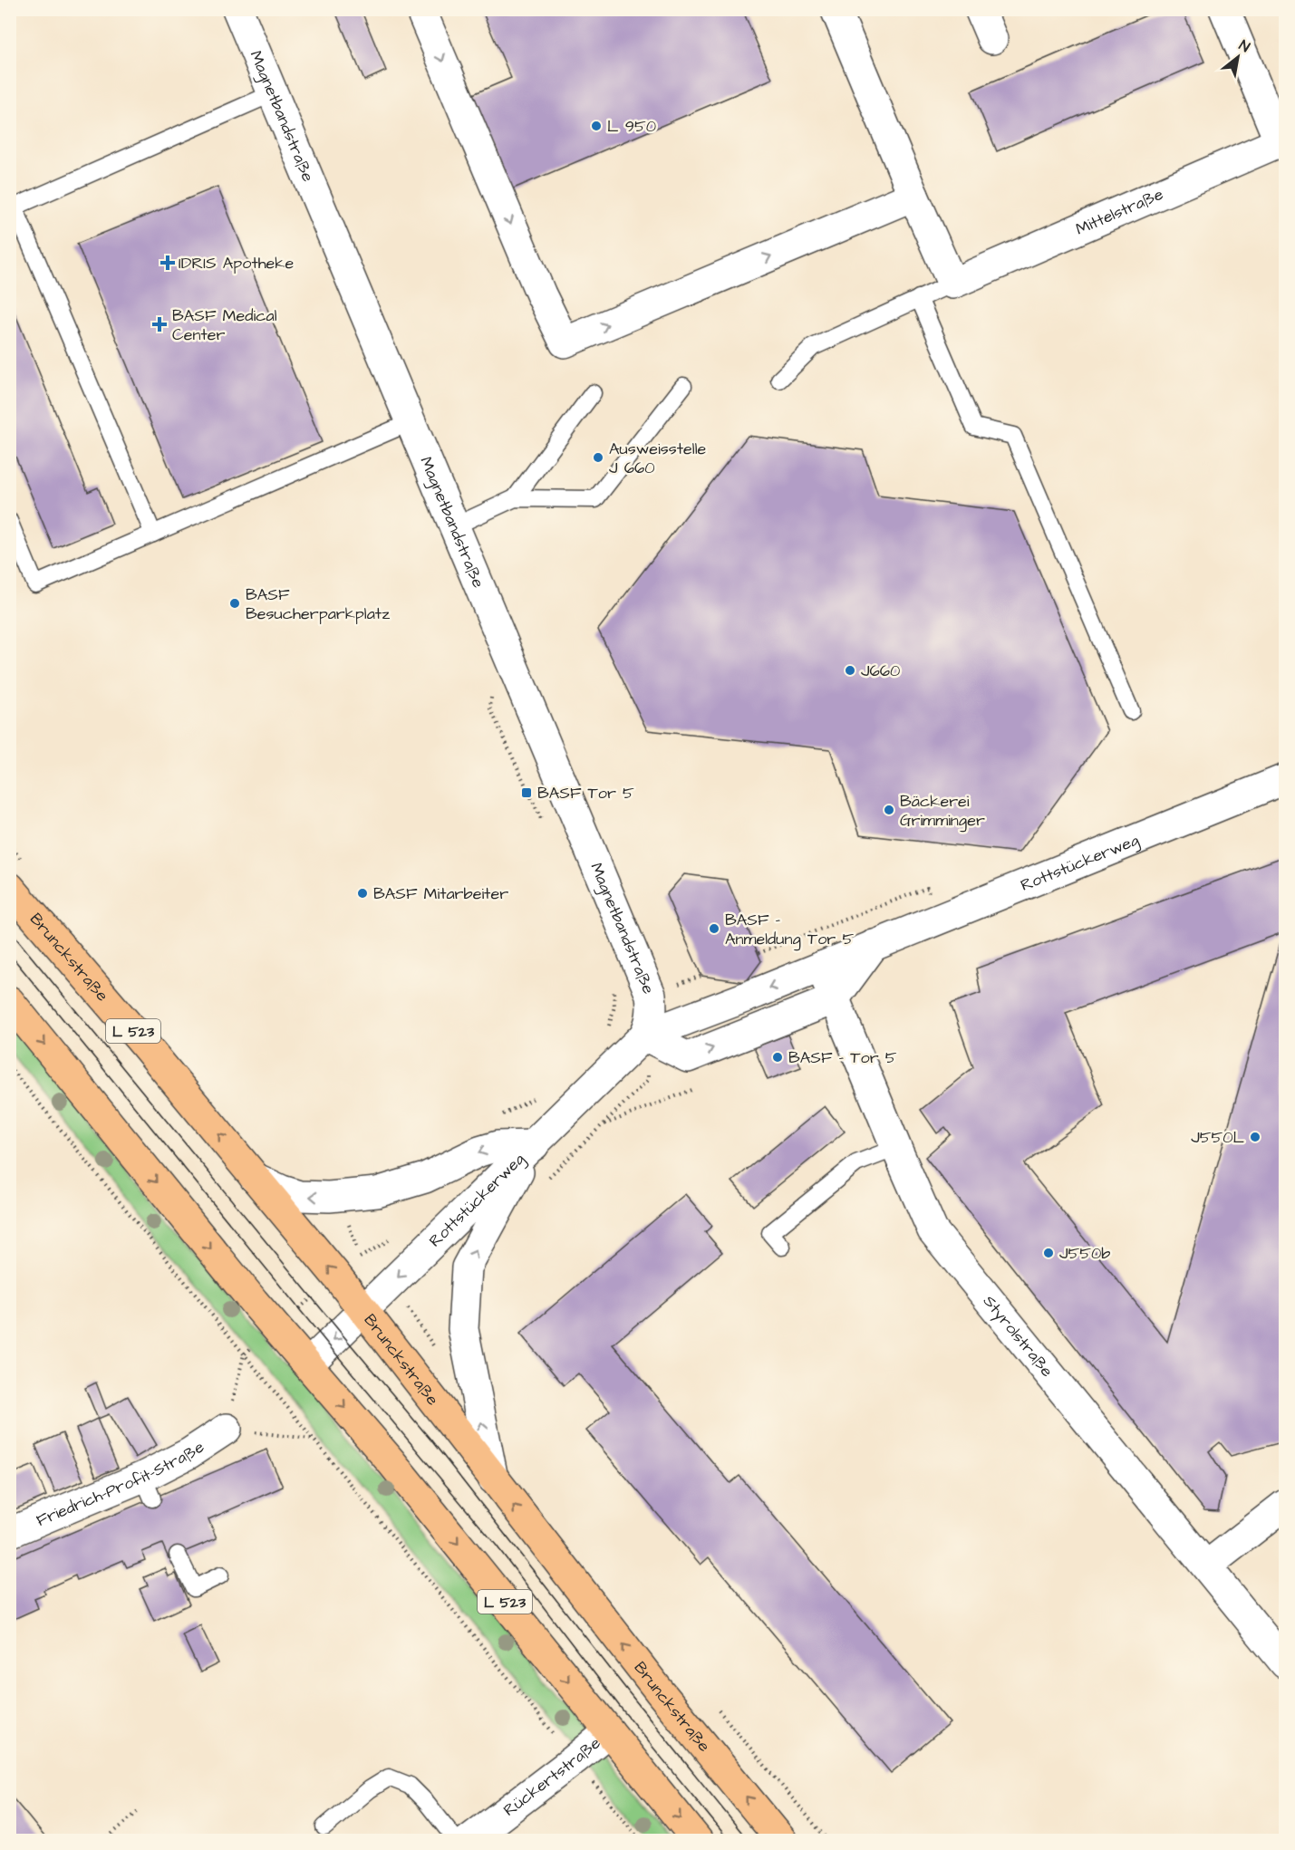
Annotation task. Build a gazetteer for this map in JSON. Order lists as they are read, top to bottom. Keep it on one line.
{"streets":{"main road":["Brunckstraße","L 523"],"street":["Magnetbandstraße","Mittelstraße","Rottstückerweg","Styrolstraße","Friedrich-Profit-Straße","Rückertstraße"]},"crossings":[["Magnetbandstraße","Rottstückerweg"],["Rottstückerweg","Brunckstraße"],["Rottstückerweg","L 523"],["Rottstückerweg","Styrolstraße"],["L 523","Rückertstraße"]],"one_way":["Rottstückerweg"],"places":{"other":["L 950","Ausweisstelle J 660","BASF Besucherparkplatz","J660","Bäckerei Grimminger","BASF Mitarbeiter","BASF - Anmeldung Tor 5","BASF - Tor 5","J550L","J550b"],"health":["IDRIS Apotheke","BASF Medical Center"],"transit":["BASF Tor 5"]},"north":"top right"}
